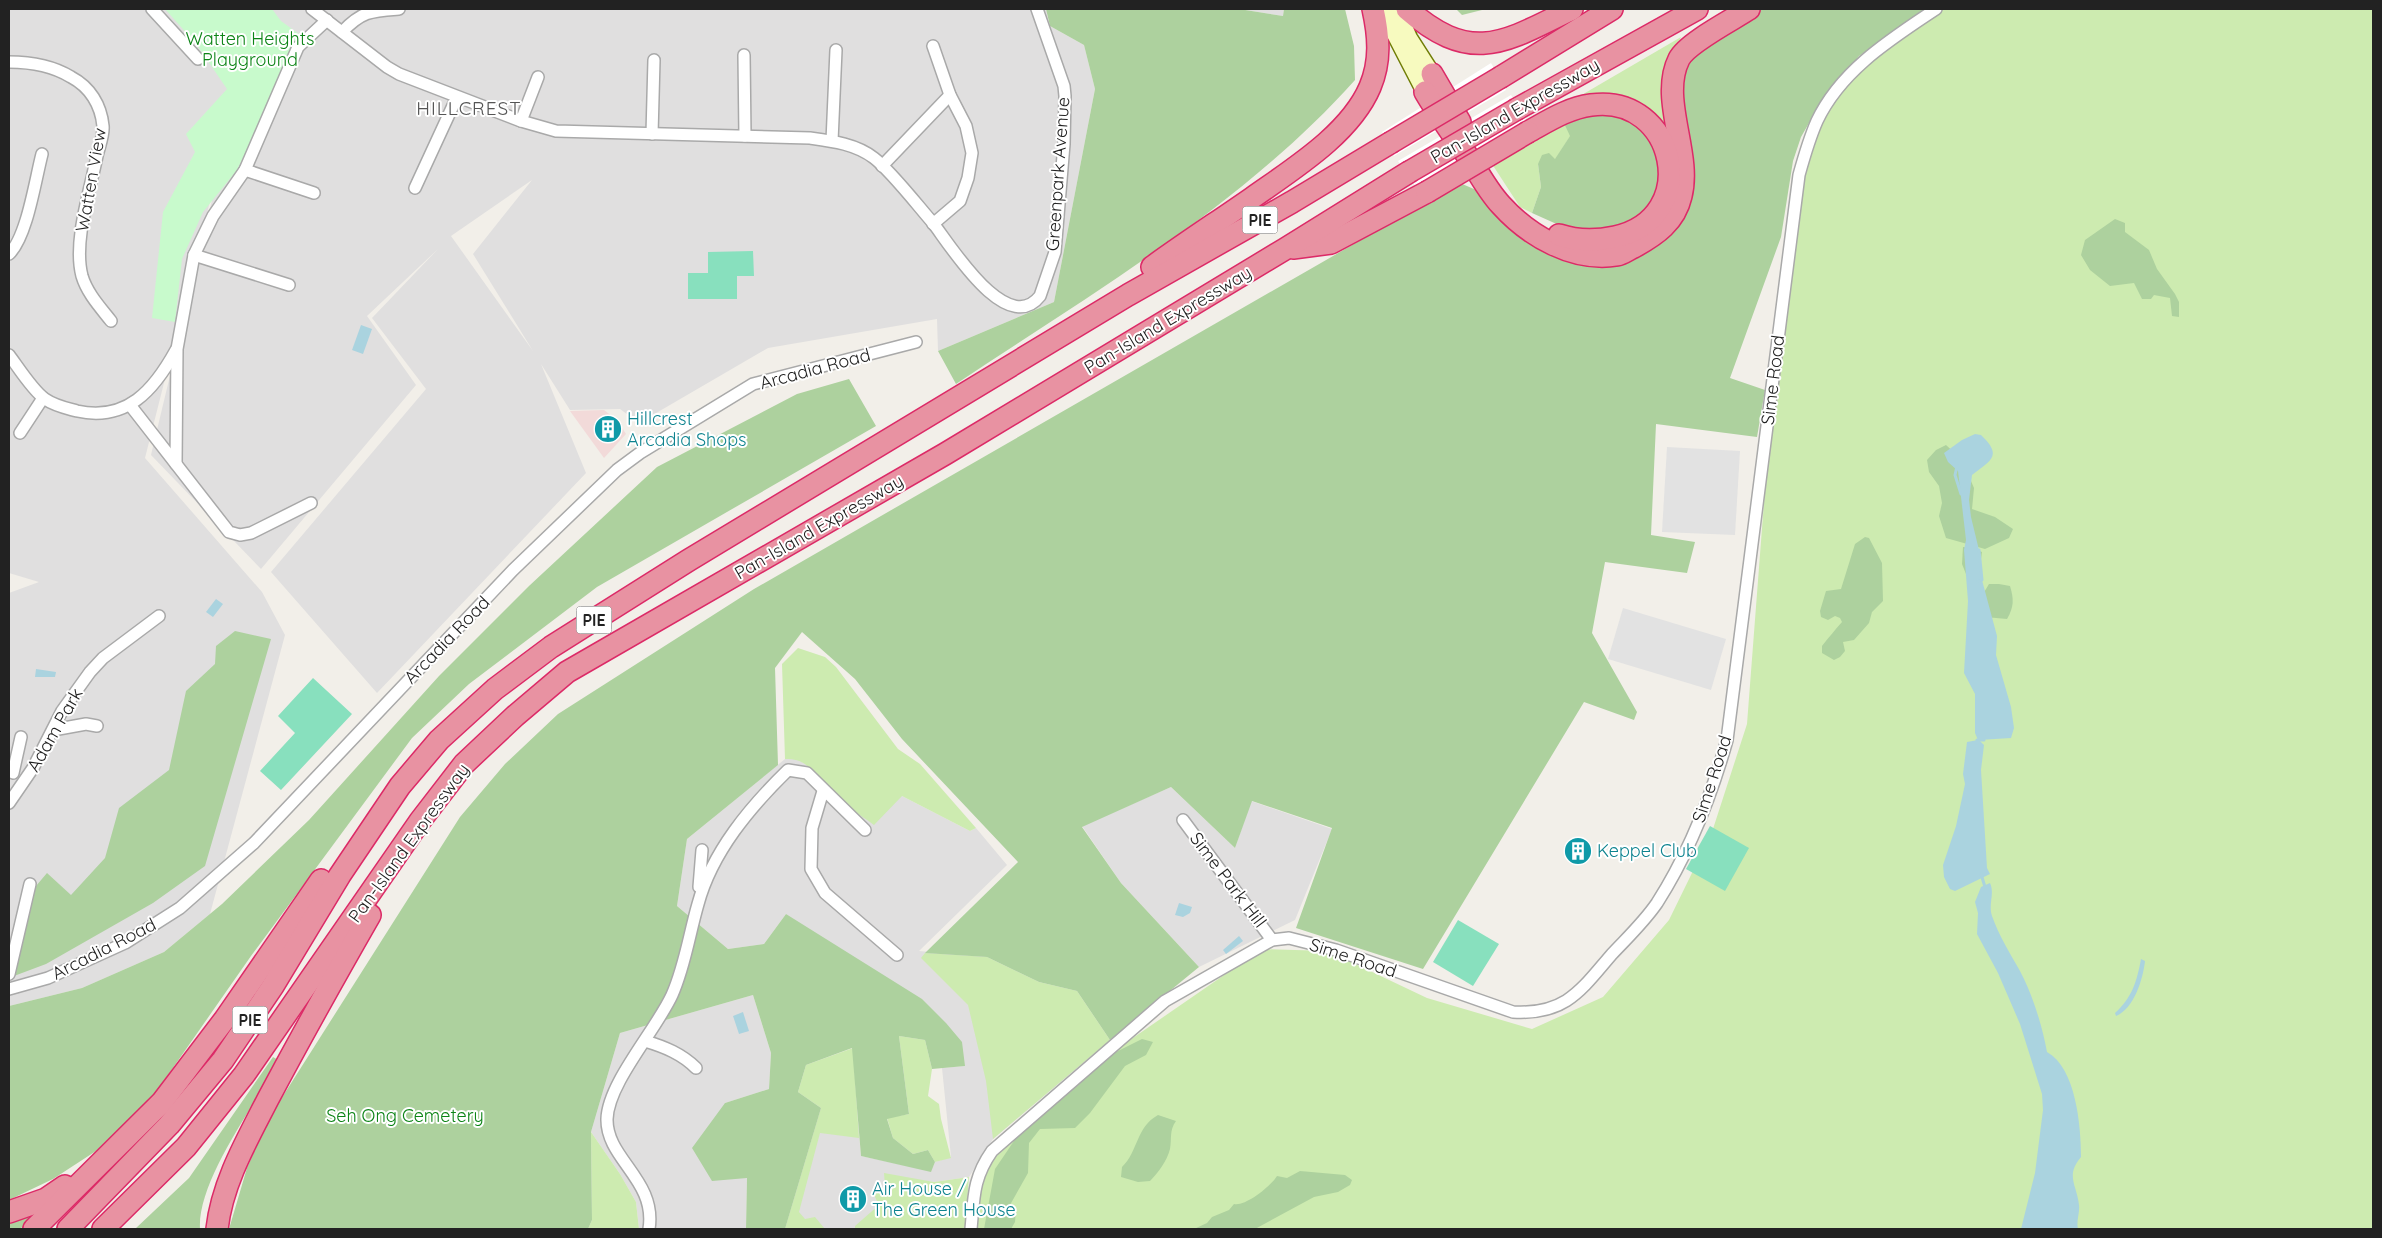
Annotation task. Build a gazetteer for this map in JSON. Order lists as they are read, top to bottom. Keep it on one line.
{"streets":{"highway":["Pan-Island Expressway","PIE"],"street":["Greenpark Avenue","Watten View","Arcadia Road","Sime Road","Adam Park","Sime Park Hill"]},"crossings":[["Sime Road","Sime Park Hill"]],"districts":["HILLCREST"],"parks":["Watten Heights Playground","Seh Ong Cemetery"],"places":{"building":["Hillcrest Arcadia Shops","Keppel Club","Air House / The Green House"]}}
